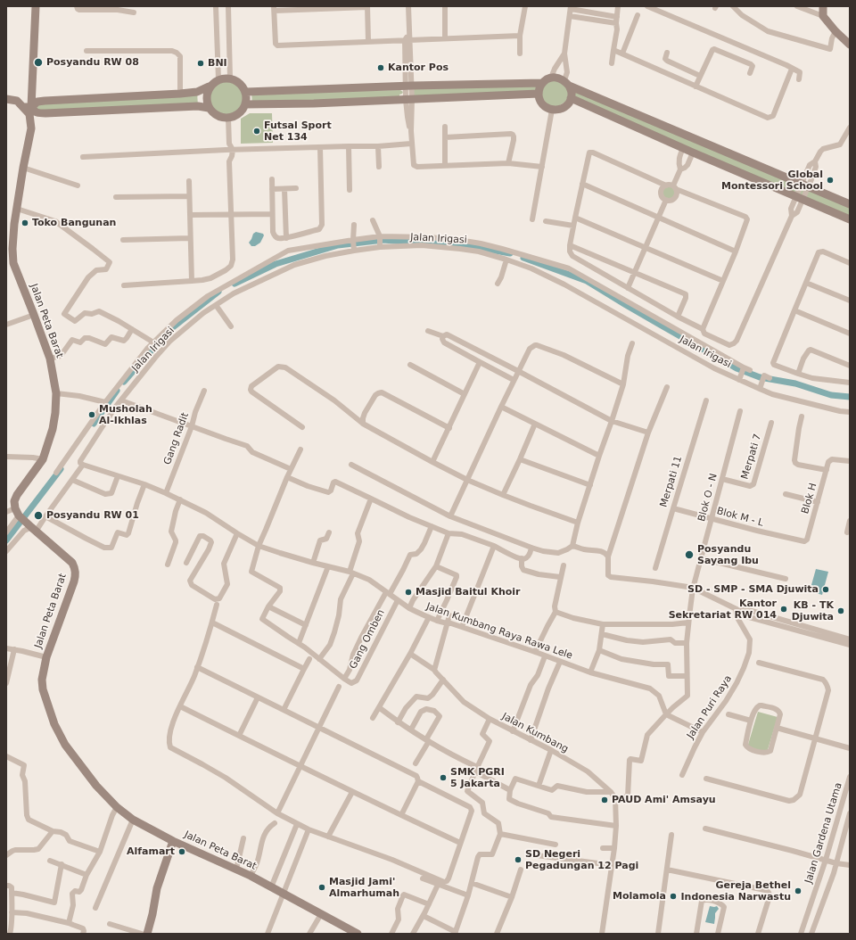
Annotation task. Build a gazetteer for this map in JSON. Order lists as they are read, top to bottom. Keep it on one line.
{"streets":{"street":["Jalan Irigasi","Jalan Peta Barat","Gang Radit","Merpati 7","Merpati 11","Blok O - N","Blok H","Blok M - L","Jalan Kumbang Raya Rawa Lele","Gang Omben","Jalan Puri Raya","Jalan Kumbang","Jalan Gardena Utama"]},"crossings":[["Jalan Irigasi","Jalan Kumbang Raya Rawa Lele"],["Gang Radit","Jalan Kumbang Raya Rawa Lele"],["Merpati 7","Blok O - N"],["Merpati 11","Blok M - L"],["Blok O - N","Blok M - L"],["Blok O - N","Jalan Kumbang Raya Rawa Lele"],["Blok H","Blok M - L"],["Jalan Kumbang Raya Rawa Lele","Gang Omben"]],"places":["Posyandu RW 08","BNI","Kantor Pos","Futsal Sport Net 134","Global Montessori School","Toko Bangunan","Musholah Al-Ikhlas","Posyandu RW 01","Posyandu Sayang Ibu","SD - SMP - SMA Djuwita","Masjid Baitul Khoir","Kantor Sekretariat RW 014","KB - TK Djuwita","SMK PGRI 5 Jakarta","PAUD Ami' Amsayu","Alfamart","SD Negeri Pegadungan 12 Pagi","Masjid Jami' Almarhumah","Gereja Bethel Indonesia Narwastu","Molamola"]}
